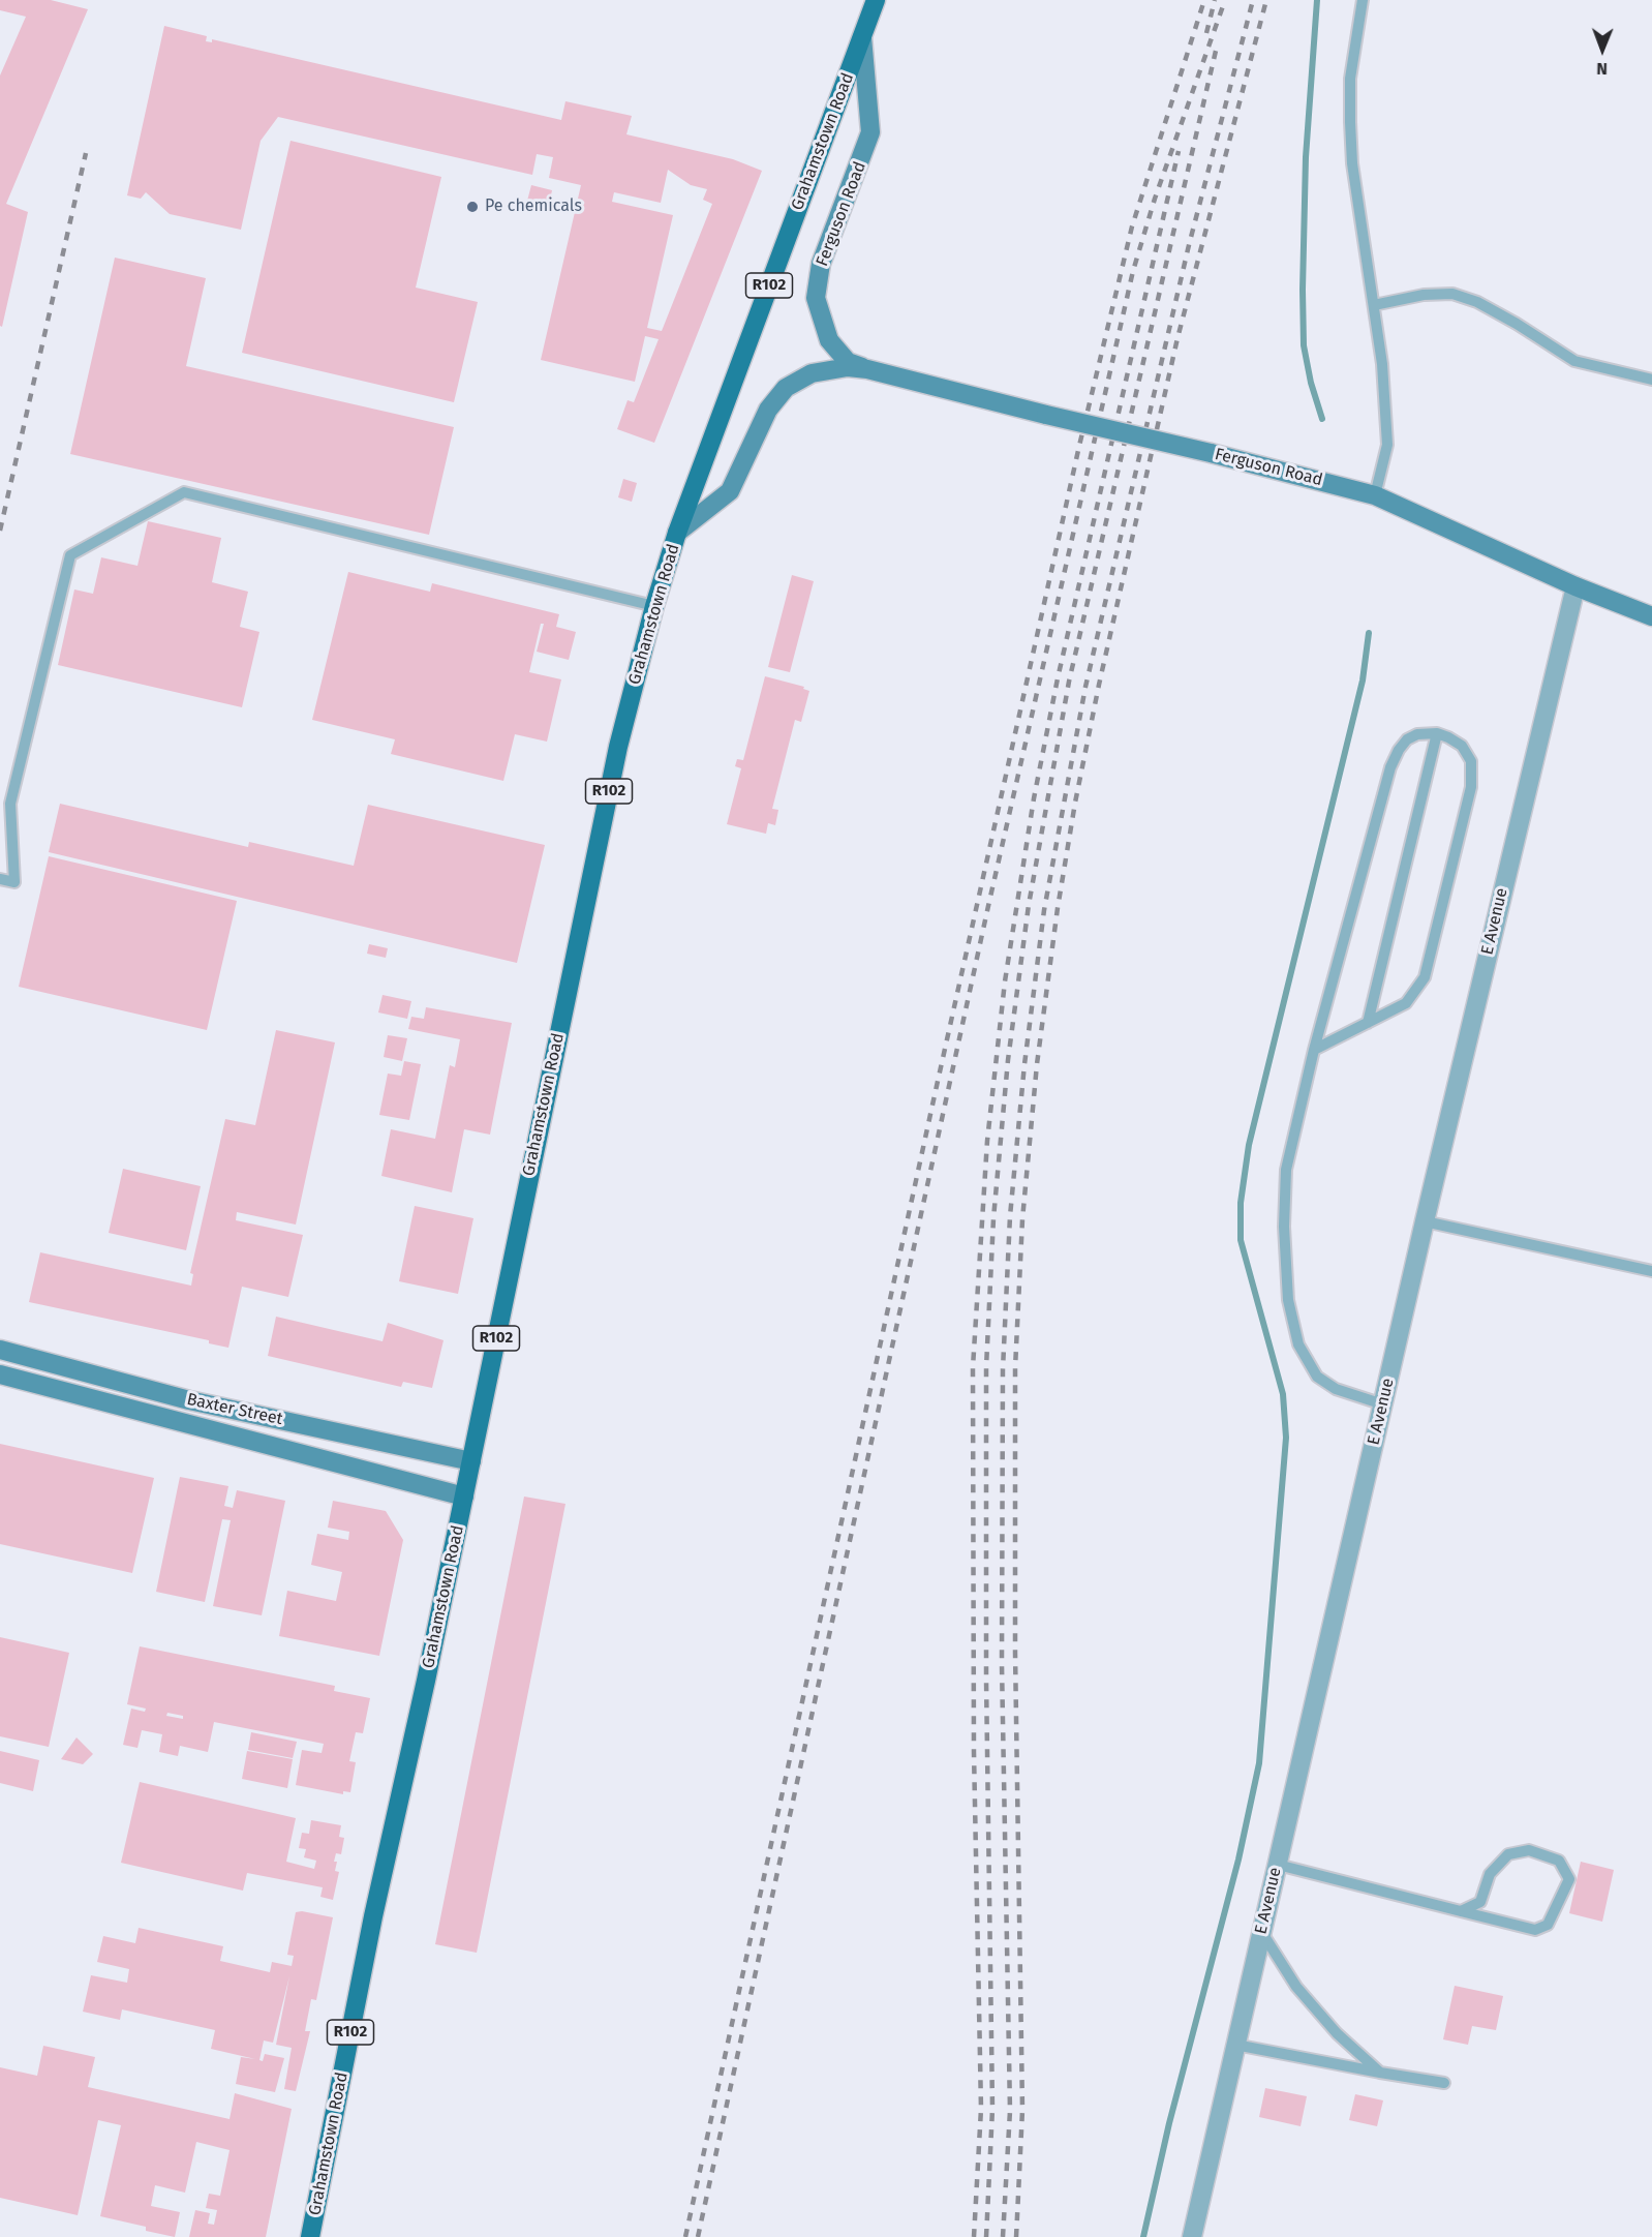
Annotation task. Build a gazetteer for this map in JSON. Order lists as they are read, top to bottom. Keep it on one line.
{"streets":{"main road":["Grahamstown Road","Ferguson Road","R102","Baxter Street"],"street":["E Avenue"]},"crossings":[["Grahamstown Road","Ferguson Road"],["Grahamstown Road","Baxter Street"],["Ferguson Road","E Avenue"]],"places":["Pe chemicals"],"north":"bottom"}
